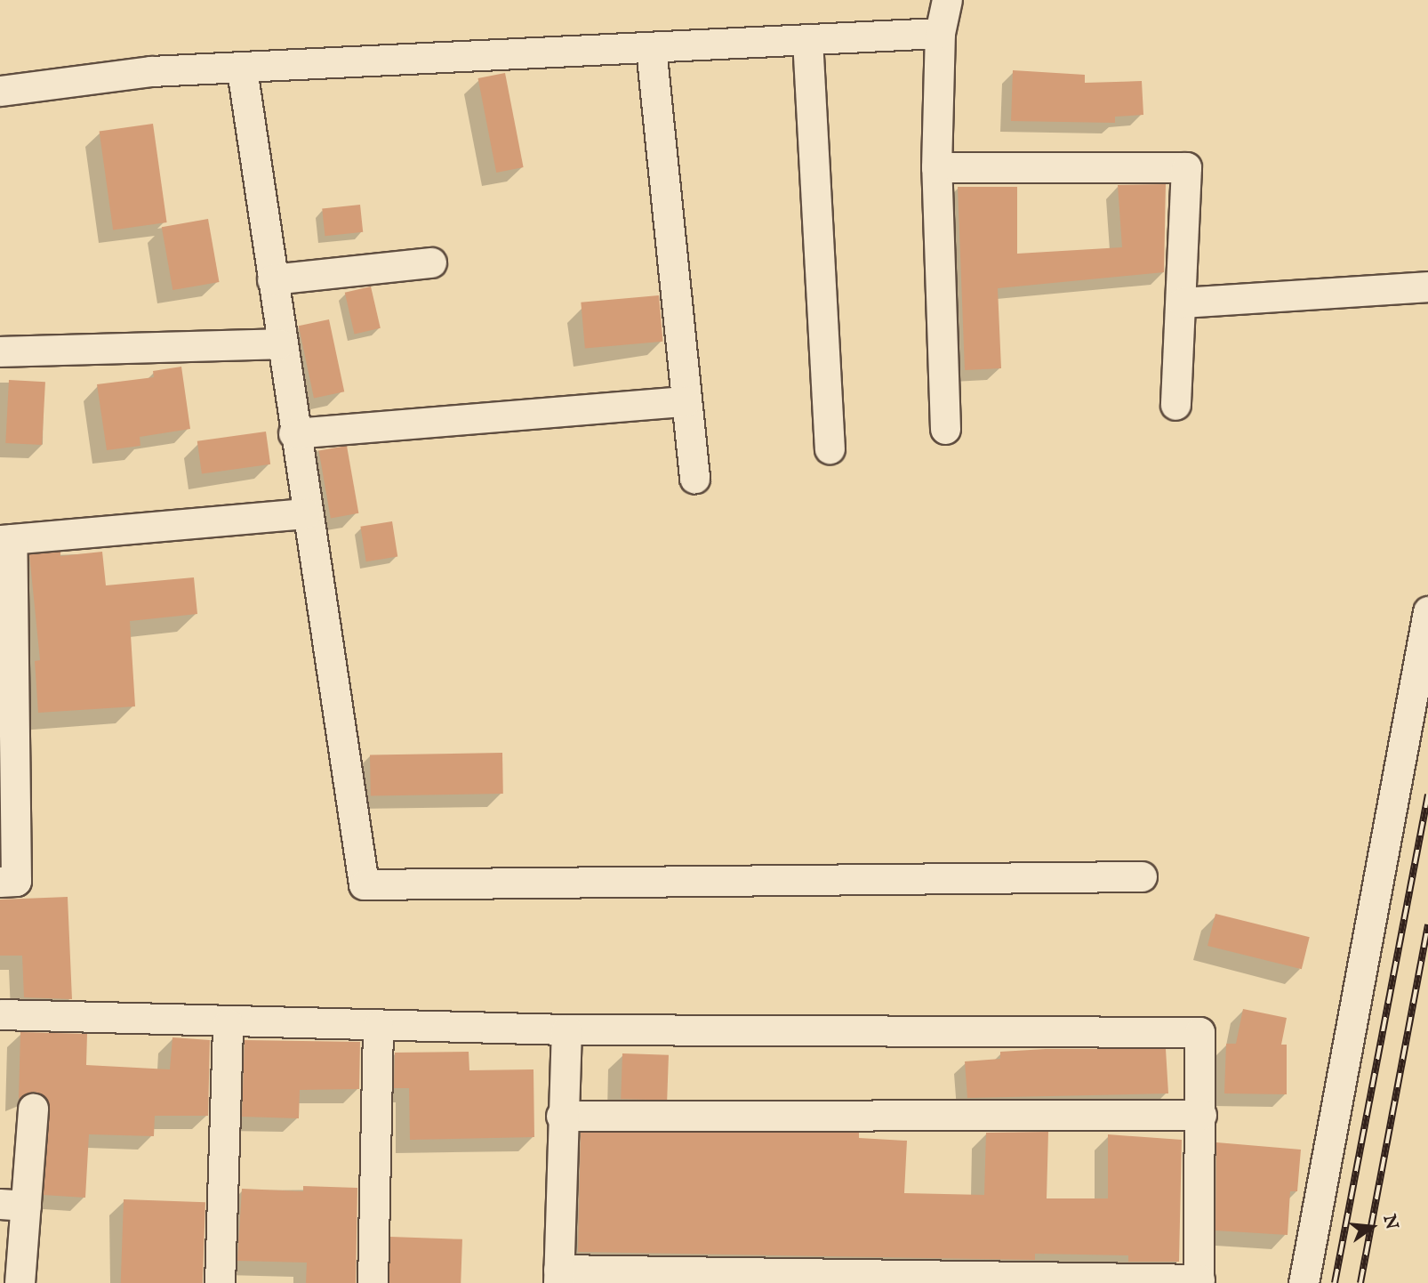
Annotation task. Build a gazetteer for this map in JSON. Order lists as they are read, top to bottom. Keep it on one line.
{"north":"right"}
